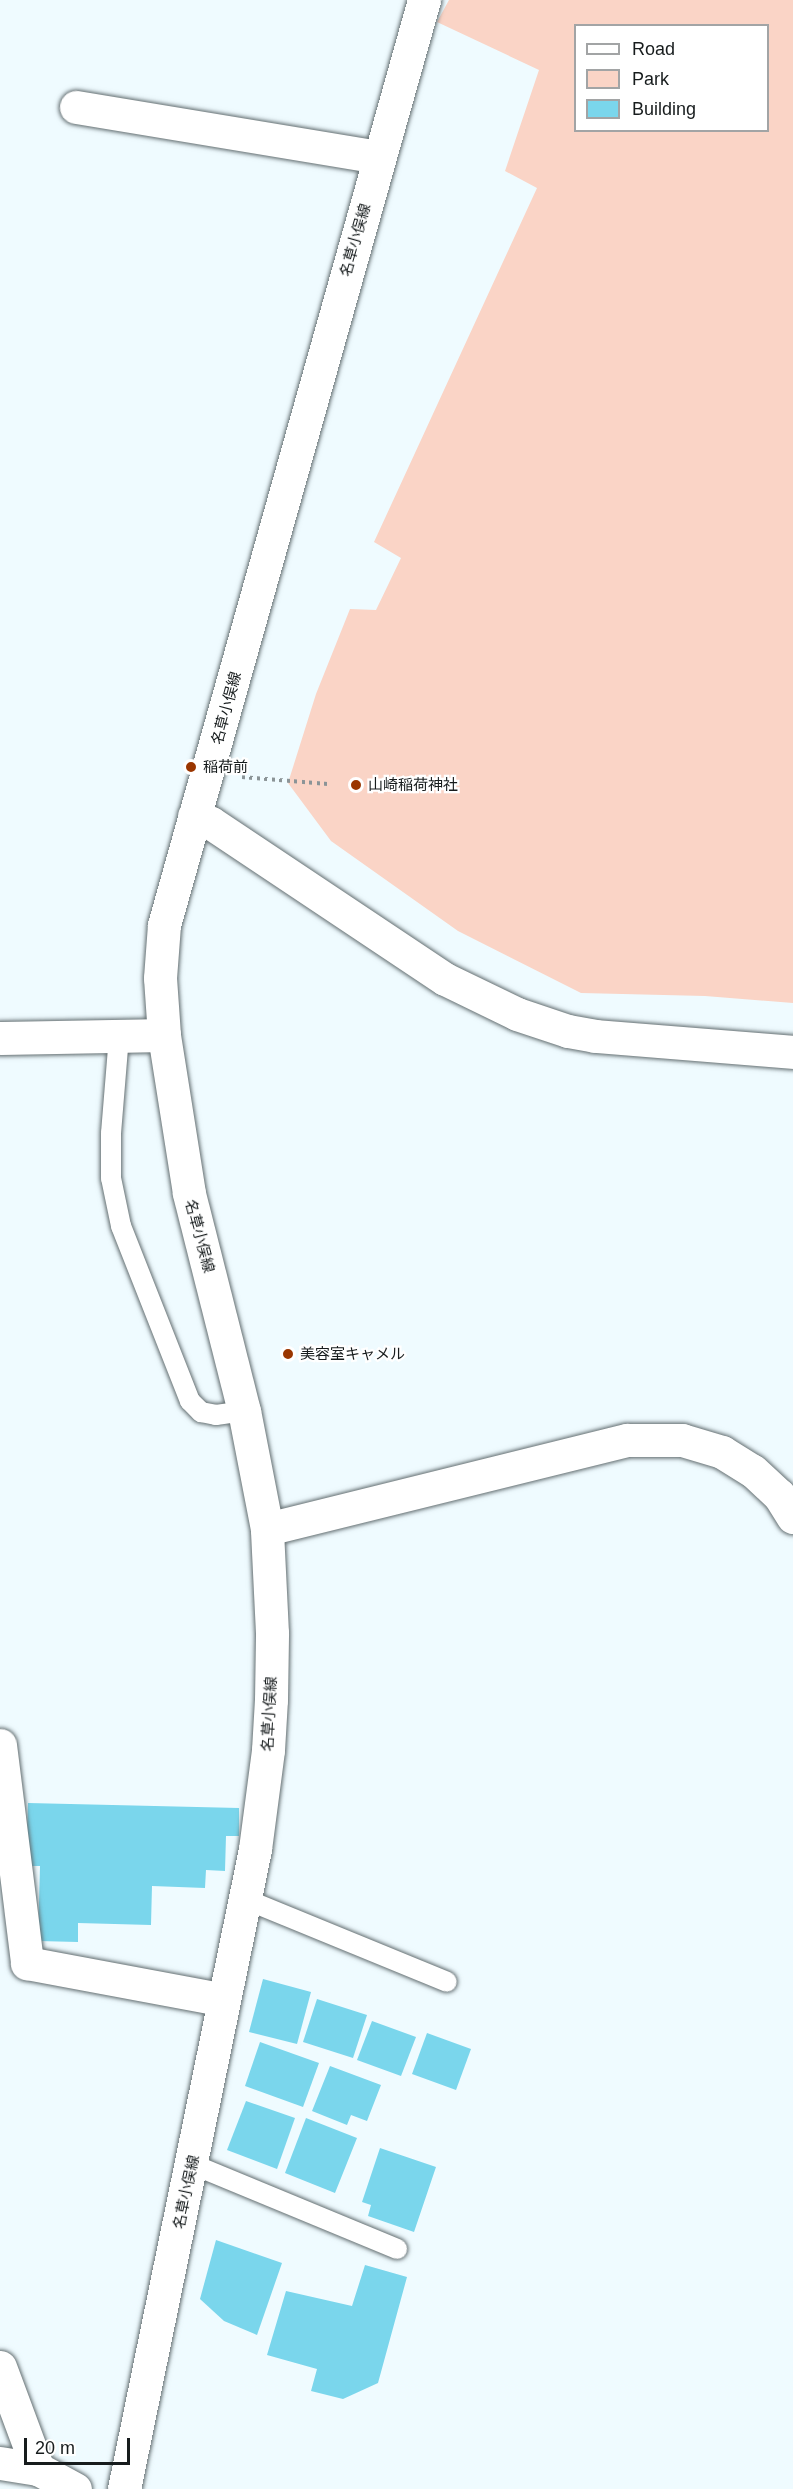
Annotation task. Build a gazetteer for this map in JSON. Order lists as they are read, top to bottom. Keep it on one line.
{"streets":{"main road":["名草小俣線"]},"places":["稲荷前","山崎稲荷神社","美容室キャメル"],"legend":["Road","Park","Building"],"scale_bar":"20 m"}
